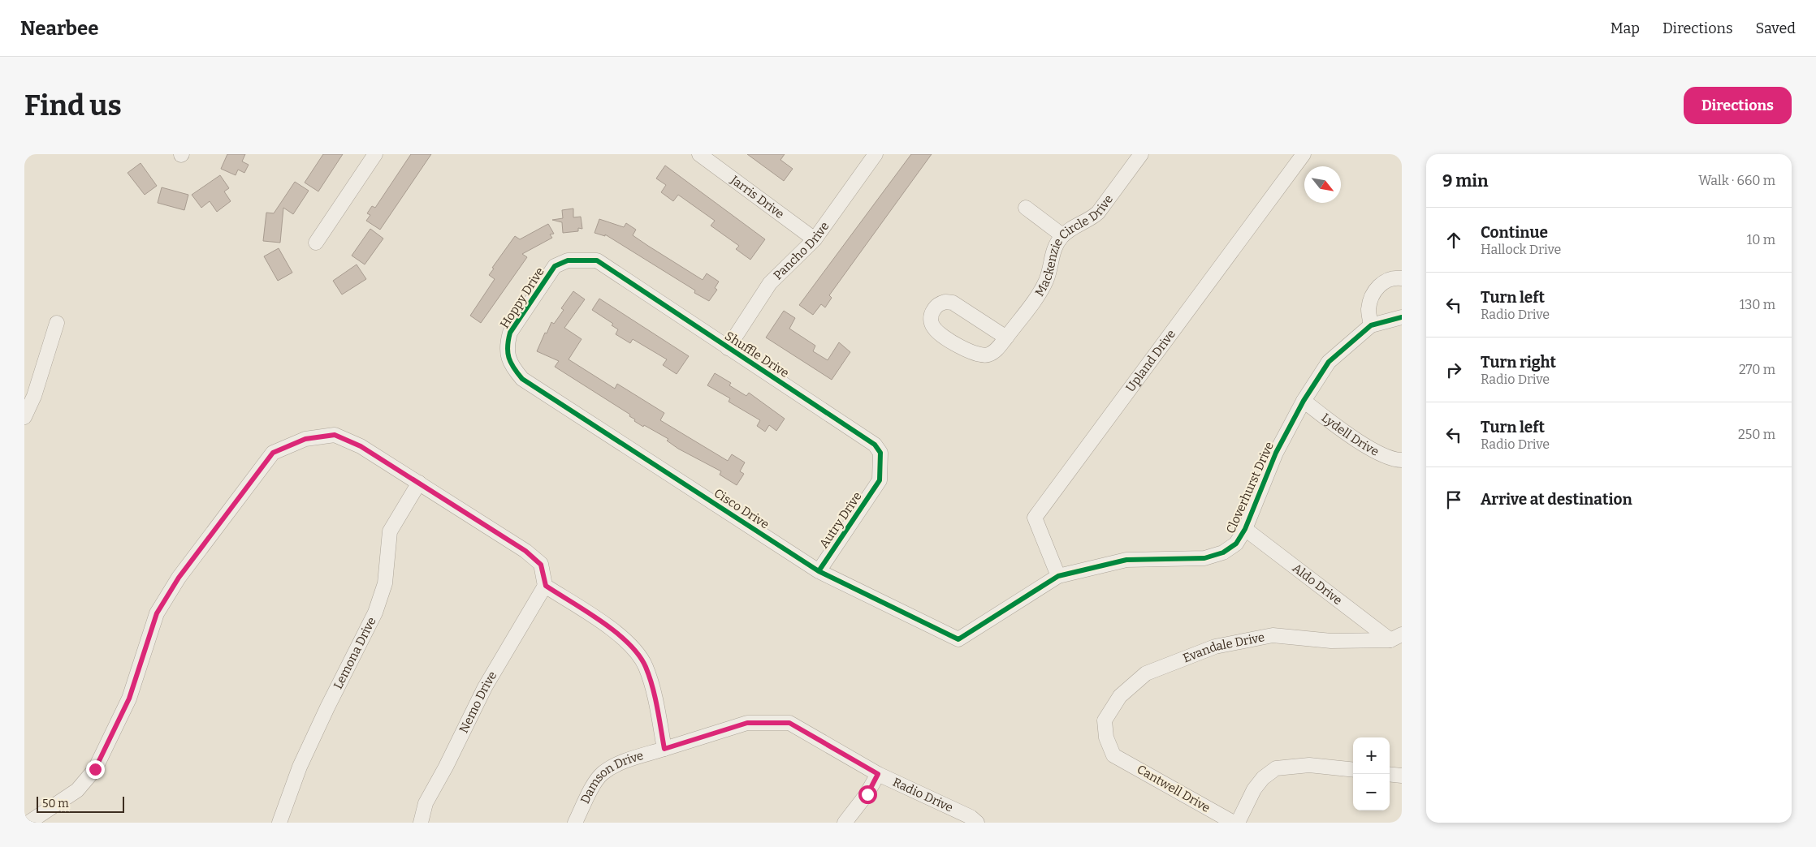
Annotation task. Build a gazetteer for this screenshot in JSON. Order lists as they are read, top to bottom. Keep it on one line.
{"streets":{"street":["Jarris Drive","Mackenzie Circle Drive","Pancho Drive","Hoppy Drive","Shuffle Drive","Upland Drive","Lydell Drive","Cloverhurst Drive","Cisco Drive","Autry Drive","Aldo Drive","Evandale Drive","Lemona Drive","Nemo Drive","Damson Drive","Cantwell Drive","Radio Drive"]},"crossings":[["Jarris Drive","Pancho Drive"],["Pancho Drive","Shuffle Drive"],["Hoppy Drive","Shuffle Drive"],["Hoppy Drive","Cisco Drive"],["Shuffle Drive","Autry Drive"],["Upland Drive","Cloverhurst Drive"],["Lydell Drive","Cloverhurst Drive"],["Cloverhurst Drive","Cisco Drive"],["Cloverhurst Drive","Aldo Drive"],["Cisco Drive","Autry Drive"],["Aldo Drive","Evandale Drive"],["Evandale Drive","Cantwell Drive"],["Damson Drive","Radio Drive"]],"scale_bar":"50 m","north":"bottom right","page":{"header":"Nearbee","nav":["Map","Directions","Saved"],"buttons":"Directions","title":"Find us","heading":["9 min","Walk · 660 m"],"list":[["Continue","Hallock Drive","10 m"],["Turn left","Radio Drive","130 m"],["Turn right","Radio Drive","270 m"],["Turn left","Radio Drive","250 m"],"Arrive at destination"],"map_buttons":["+","−"],"scale":"50 m"}}
